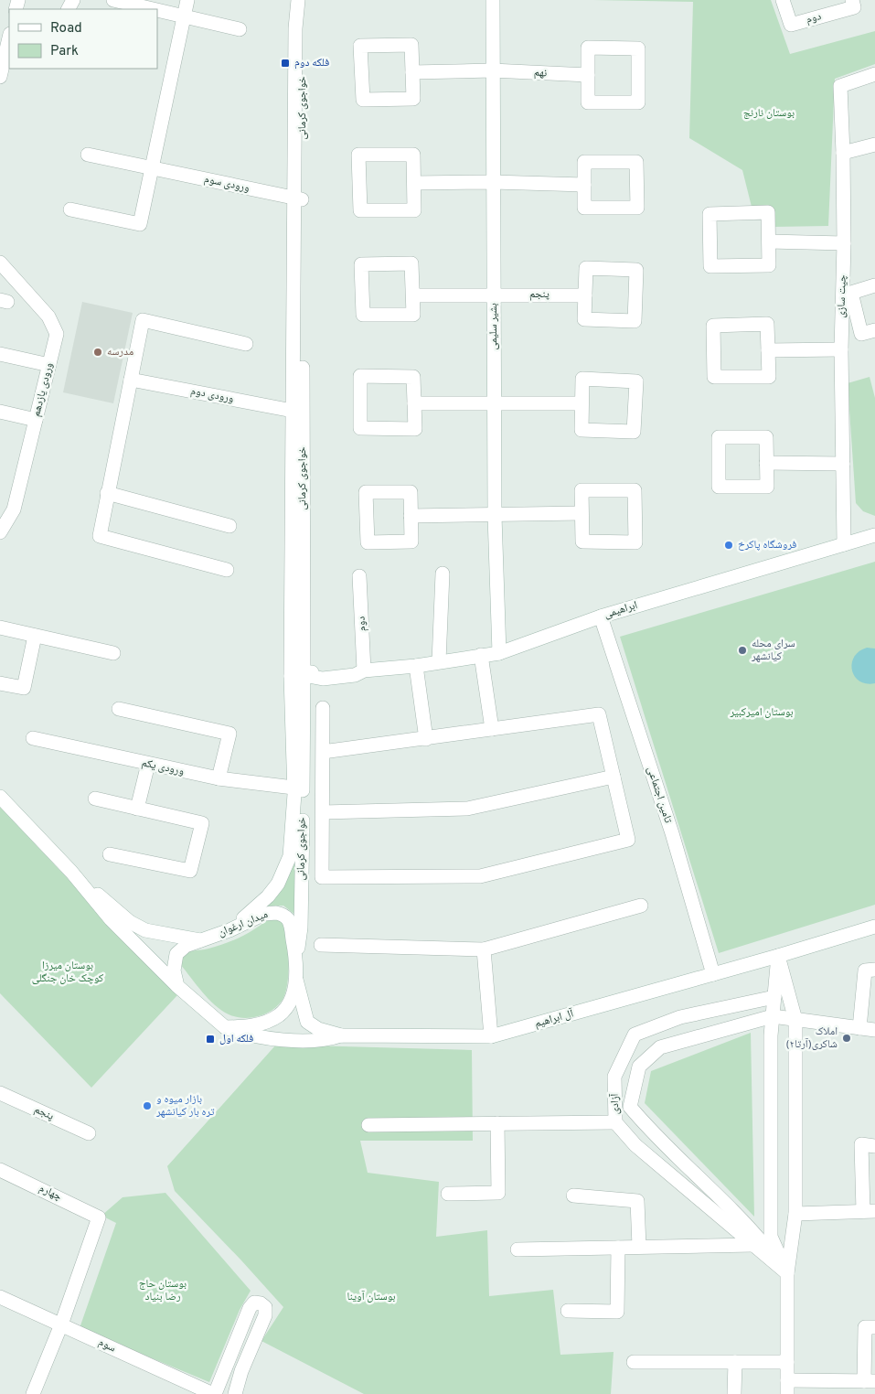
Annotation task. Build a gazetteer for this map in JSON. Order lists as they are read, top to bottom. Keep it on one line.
{"streets":{"street":["دوم","نهم","خواجوی کرمانی","ورودی سوم","پنجم","چیت سازی","بشیر سلیمی","ورودی یازدهم","ورودی دوم","ابراهیمی","ورودی یکم","تامین اجتماعی","میدان ارغوان","آل ابراهیم","آزادی","چهارم","سوم"]},"crossings":[["دوم","ابراهیمی"],["نهم","بشیر سلیمی"],["خواجوی کرمانی","ورودی سوم"],["خواجوی کرمانی","ورودی دوم"],["خواجوی کرمانی","ابراهیمی"],["خواجوی کرمانی","ورودی یکم"],["خواجوی کرمانی","میدان ارغوان"],["خواجوی کرمانی","آل ابراهیم"],["پنجم","بشیر سلیمی"],["چیت سازی","ابراهیمی"],["بشیر سلیمی","ابراهیمی"],["ابراهیمی","تامین اجتماعی"],["تامین اجتماعی","آل ابراهیم"],["میدان ارغوان","آل ابراهیم"],["چهارم","سوم"]],"parks":["بوستان نارنج","بوستان امیرکبیر","بوستان میرزا کوچک خان جنگلی","بوستان حاج رضا بنیاد","بوستان آوینا"],"places":{"transit":["فلکه دوم","فلکه اول"],"other":["مدرسه","فروشگاه پاکرخ","سرای محله کیانشهر","املاک شاکری(آرتا۲)","بازار میوه و تره بار کیانشهر"]},"legend":["Road","Park"]}
